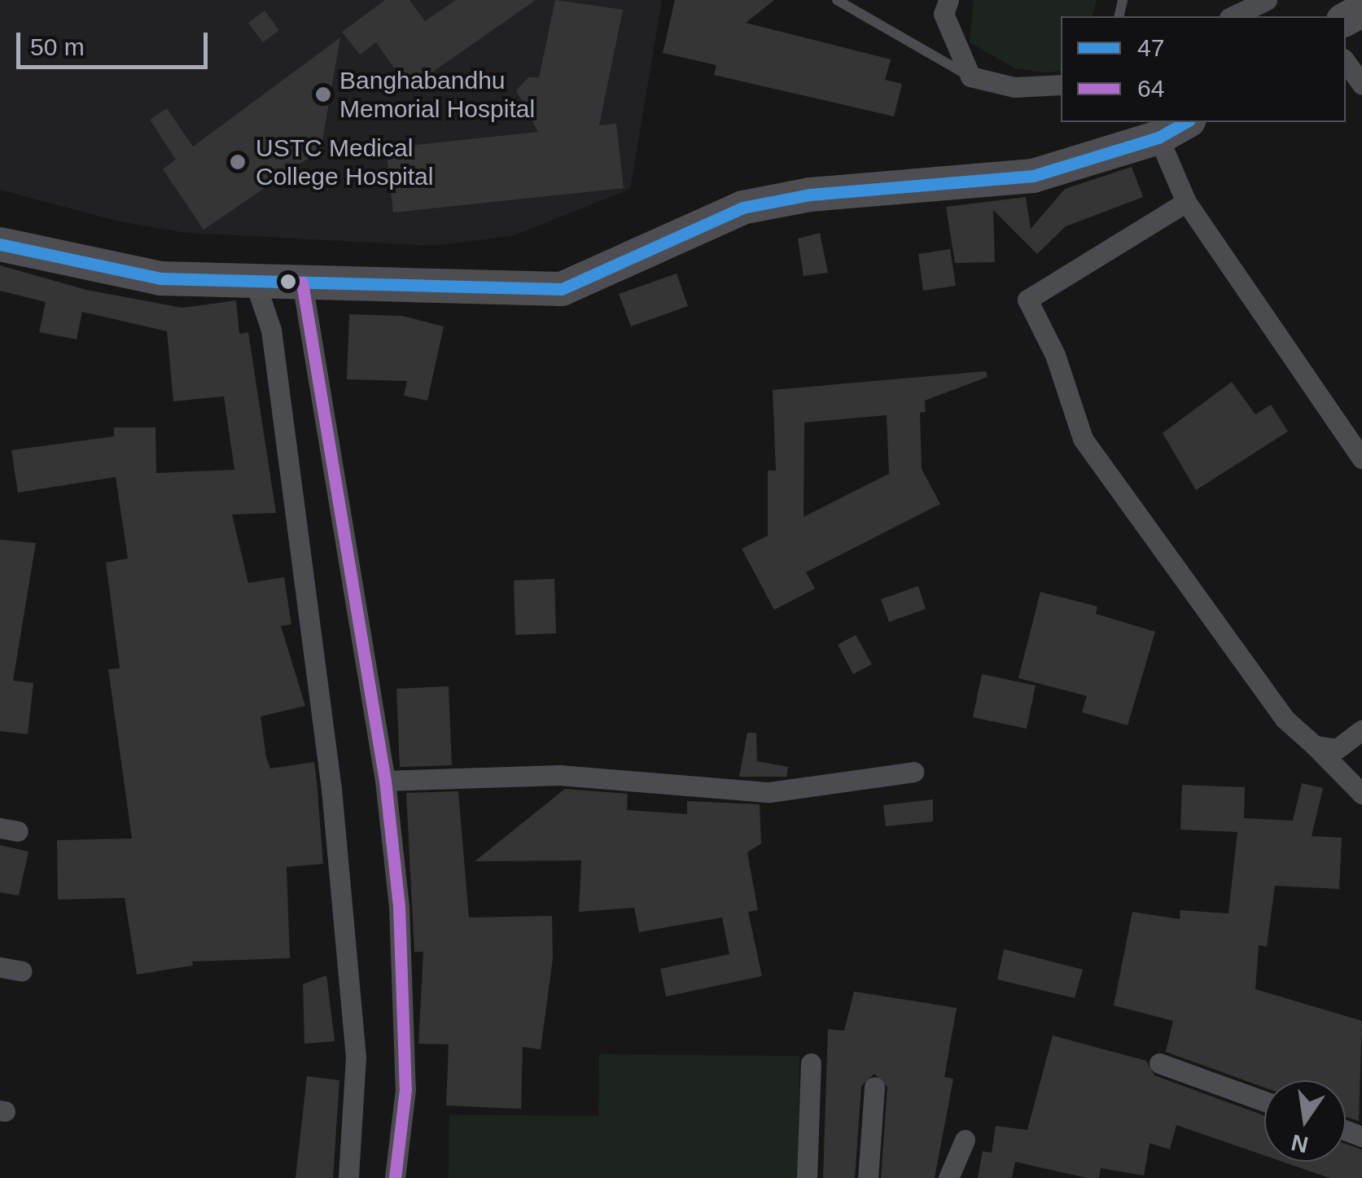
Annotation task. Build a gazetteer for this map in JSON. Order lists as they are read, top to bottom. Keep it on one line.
{"places":["Banghabandhu Memorial Hospital","USTC Medical College Hospital"],"lines":["transit line 47","transit line 64"],"legend":["47","64"],"scale_bar":"50 m","north":"bottom"}
